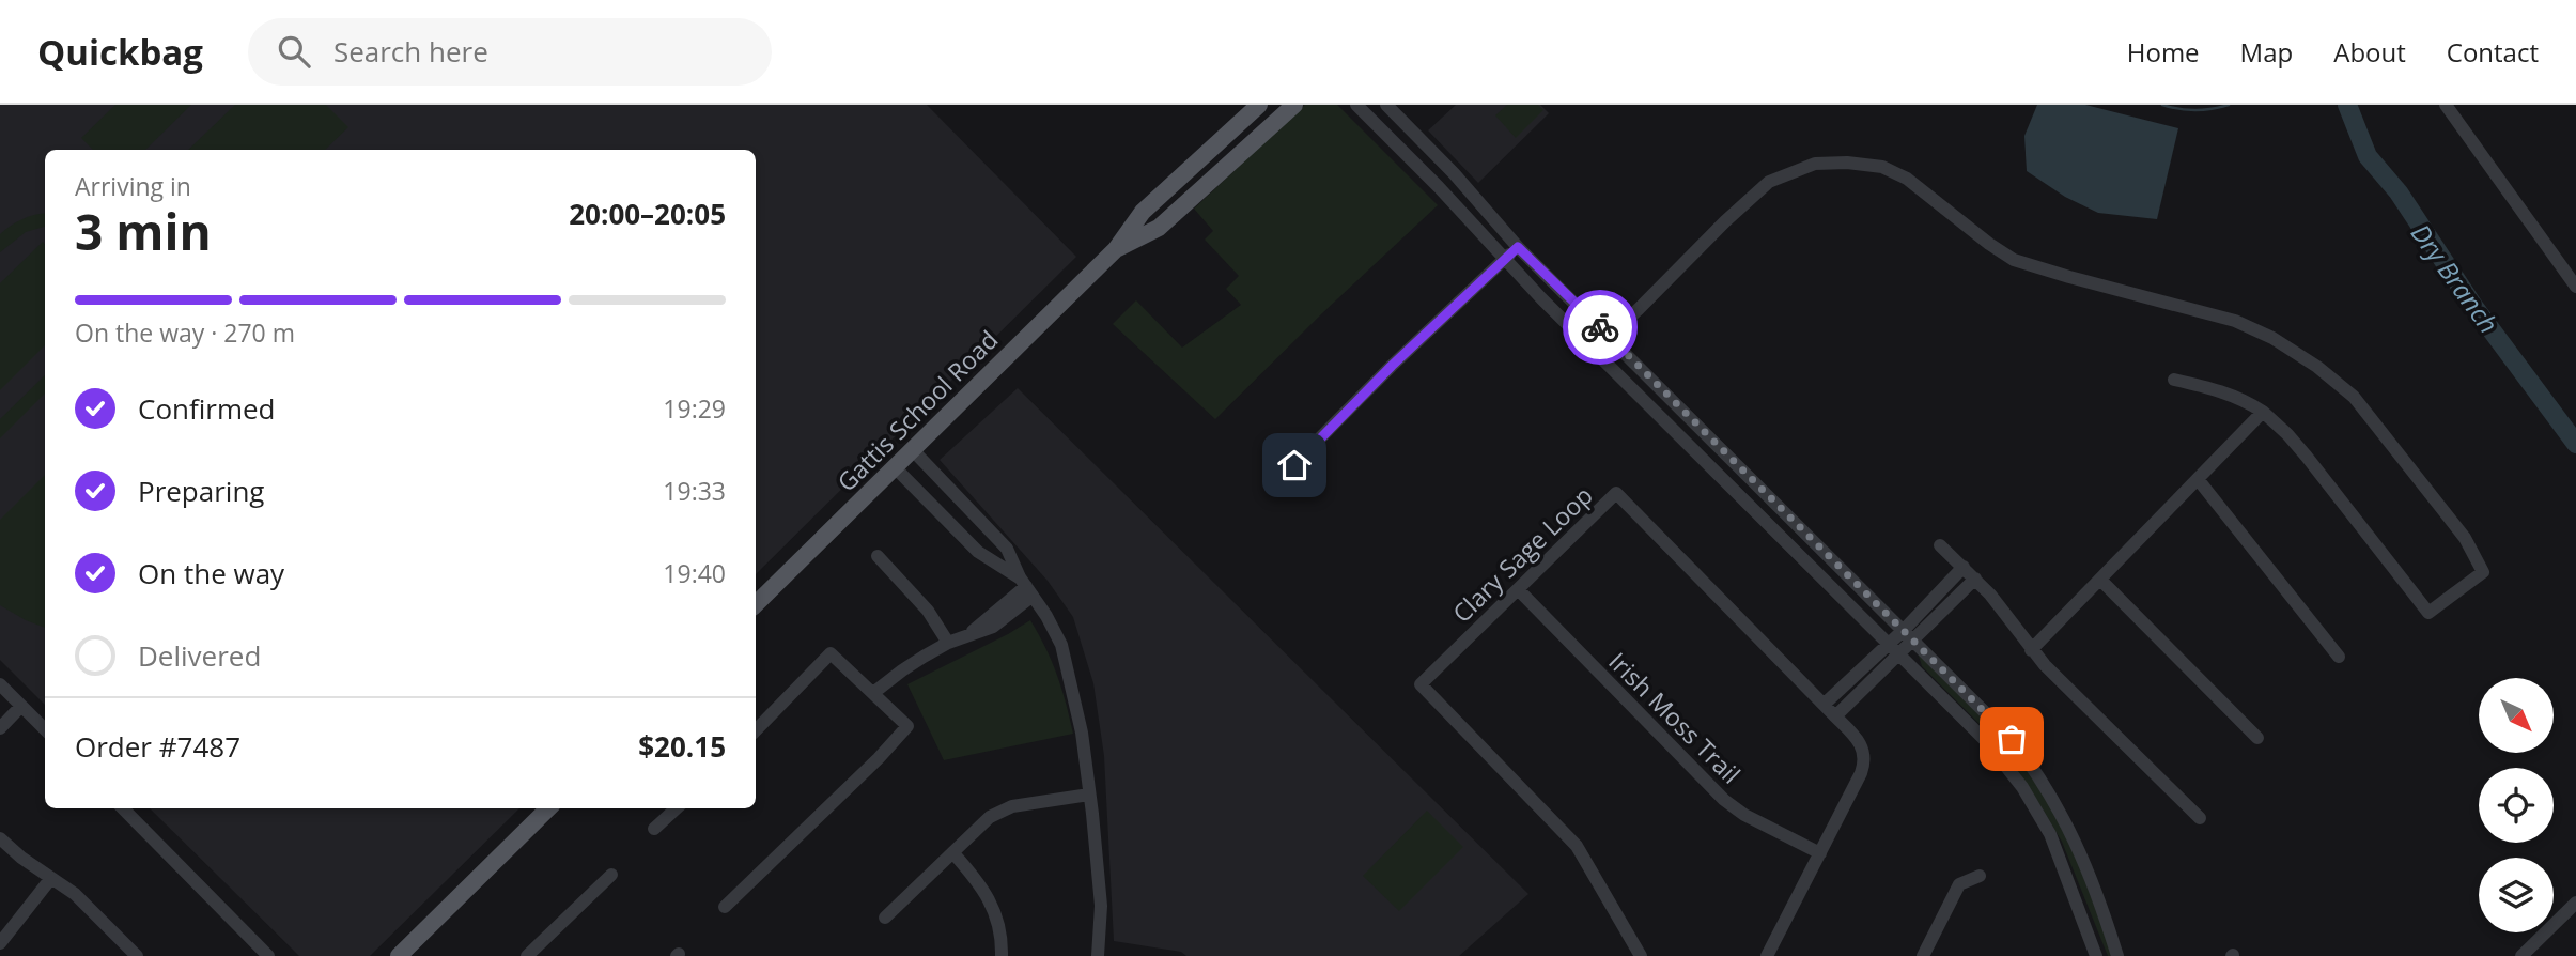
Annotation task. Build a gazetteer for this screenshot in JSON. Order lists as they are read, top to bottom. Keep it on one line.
{"streets":{"main road":["Gattis School Road"],"street":["Clary Sage Loop","Irish Moss Trail"]},"crossings":[["Clary Sage Loop","Irish Moss Trail"]],"water":["Dry Branch"],"north":"bottom right","page":{"header":"Quickbag","search":"Search here","nav":["Home","Map","About","Contact"],"heading":["3 min","Arriving in","20:00–20:05"],"panel":["Order #7487","$20.15"],"bar":"On the way · 270 m","list":[["Confirmed","19:29"],["Preparing","19:33"],["On the way","19:40"],"Delivered"]}}
